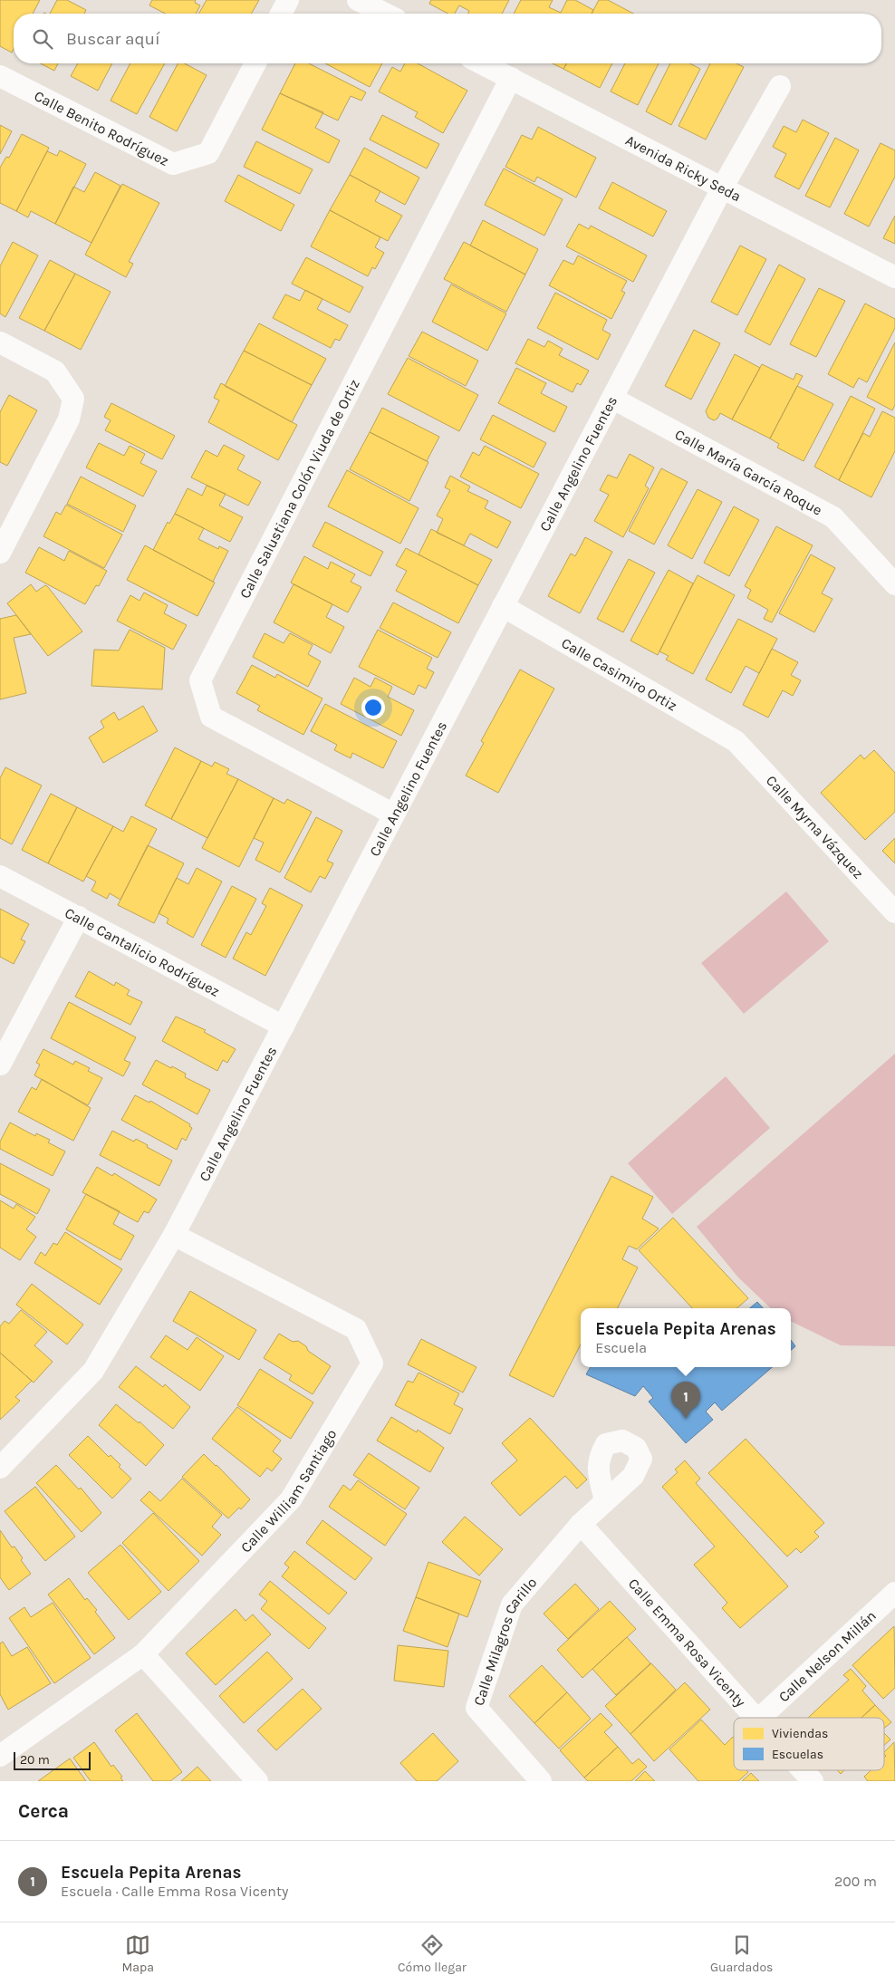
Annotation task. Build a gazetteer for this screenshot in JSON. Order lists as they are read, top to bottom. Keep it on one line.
{"streets":{"street":["Calle Benito Rodríguez","Avenida Ricky Seda","Calle Angelino Fuentes","Calle María García Roque","Calle Salustiana Colón Viuda de Ortiz","Calle Casimiro Ortiz","Calle Myrna Vázquez","Calle Cantalicio Rodríguez","Calle William Santiago","Calle Emma Rosa Vicenty","Calle Milagros Carillo","Calle Nelson Millán"]},"crossings":[["Avenida Ricky Seda","Calle Angelino Fuentes"],["Avenida Ricky Seda","Calle Salustiana Colón Viuda de Ortiz"],["Calle Angelino Fuentes","Calle María García Roque"],["Calle Angelino Fuentes","Calle Salustiana Colón Viuda de Ortiz"],["Calle Angelino Fuentes","Calle Casimiro Ortiz"],["Calle Angelino Fuentes","Calle Cantalicio Rodríguez"],["Calle Angelino Fuentes","Calle William Santiago"],["Calle Casimiro Ortiz","Calle Myrna Vázquez"],["Calle Emma Rosa Vicenty","Calle Milagros Carillo"]],"legend":["Viviendas","Escuelas"],"scale_bar":"20 m","page":{"search":"Buscar aquí","popup":["Escuela Pepita Arenas","Escuela"],"pins":"1","scale":"20 m","heading":"Cerca","list":[{"mark":"1","name":"Escuela Pepita Arenas","note":"Escuela · Calle Emma Rosa Vicenty","value":"200 m"}],"nav":["Mapa","Cómo llegar","Guardados"]}}
